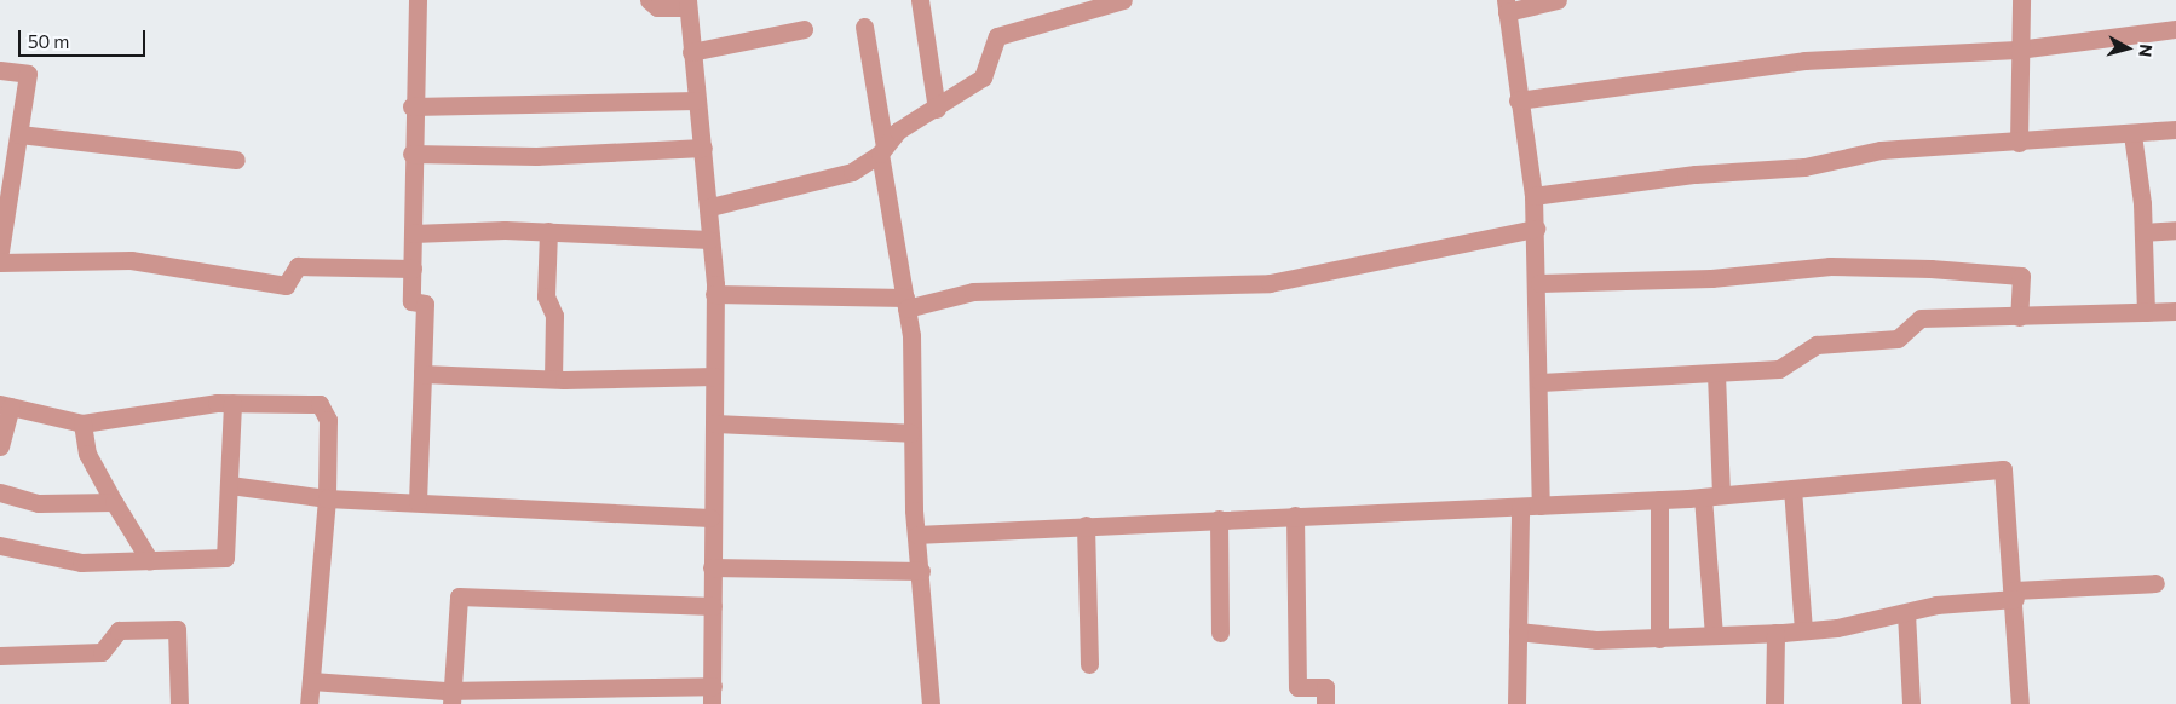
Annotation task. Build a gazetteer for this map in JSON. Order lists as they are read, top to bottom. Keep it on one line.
{"scale_bar":"50 m","north":"right"}
